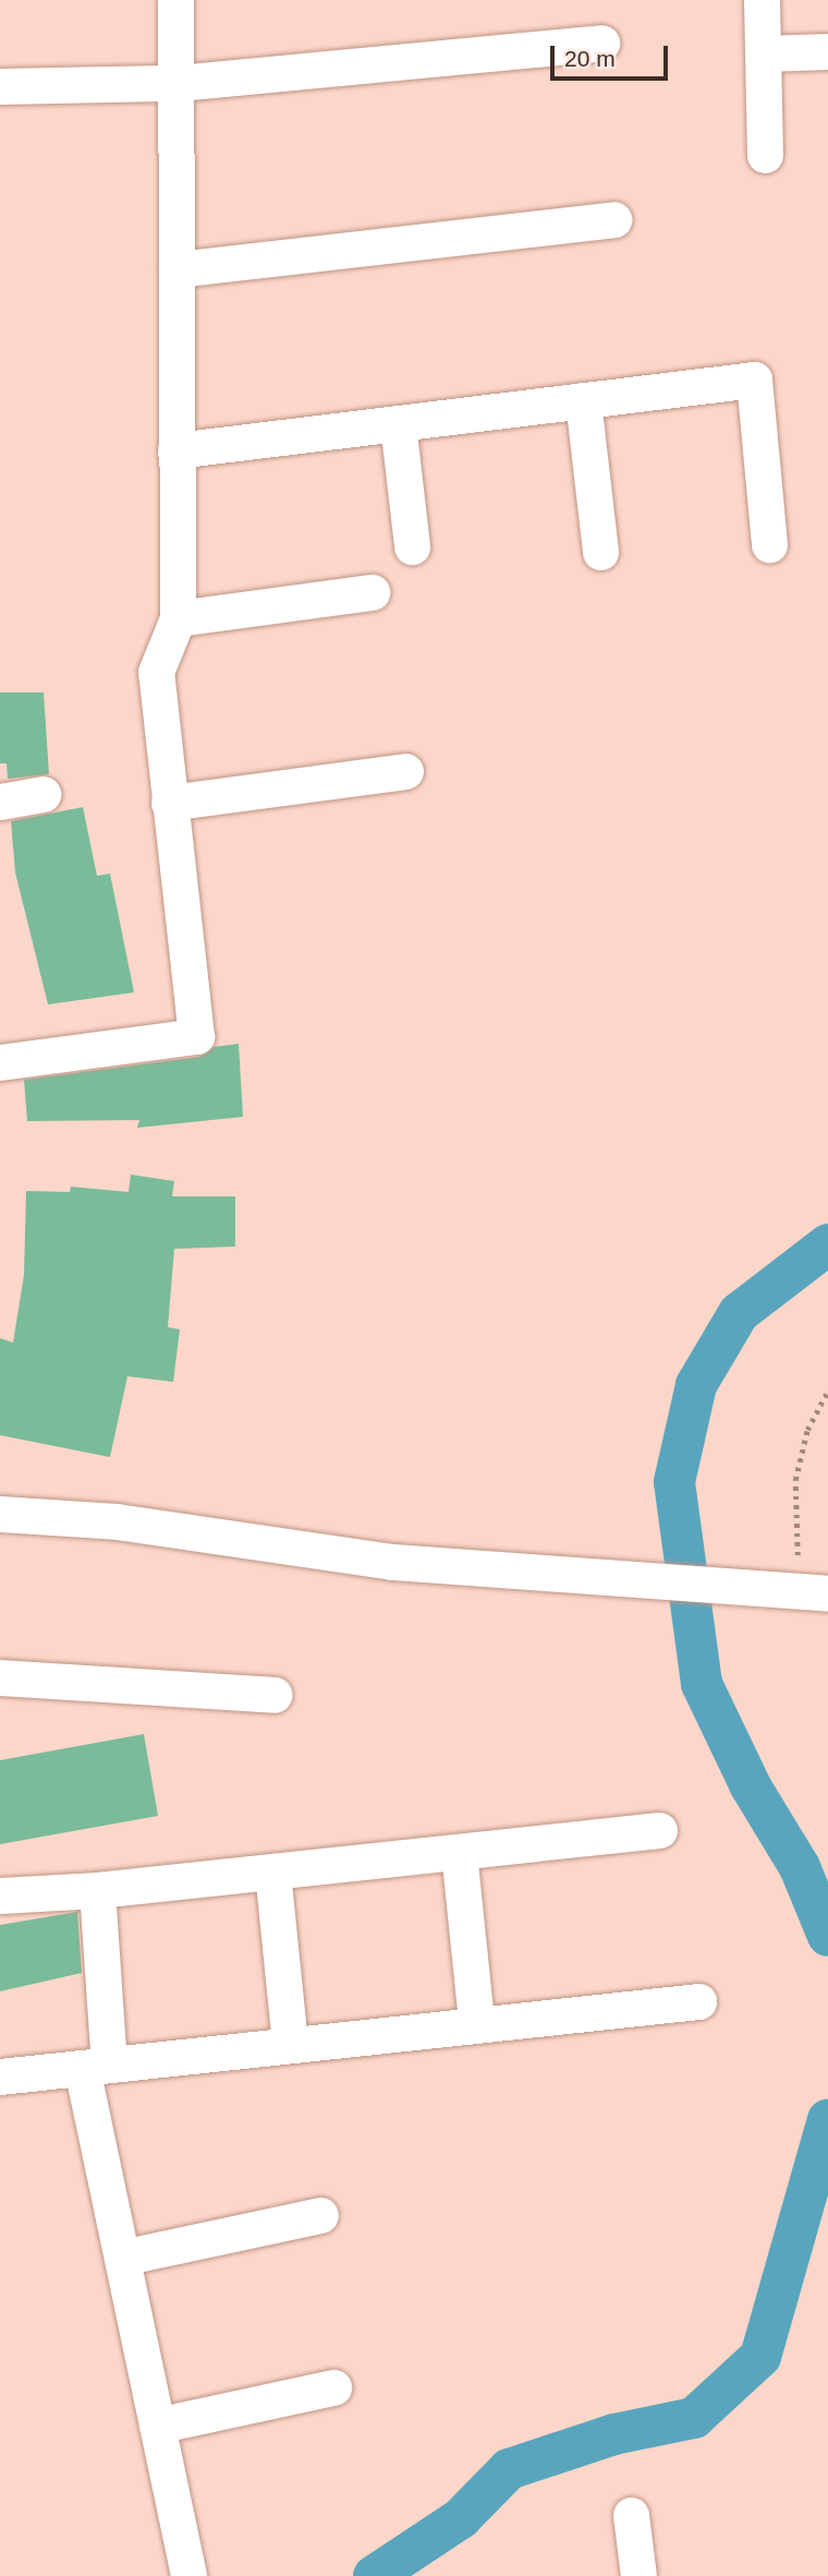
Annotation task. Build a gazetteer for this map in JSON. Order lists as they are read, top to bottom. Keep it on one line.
{"scale_bar":"20 m"}
